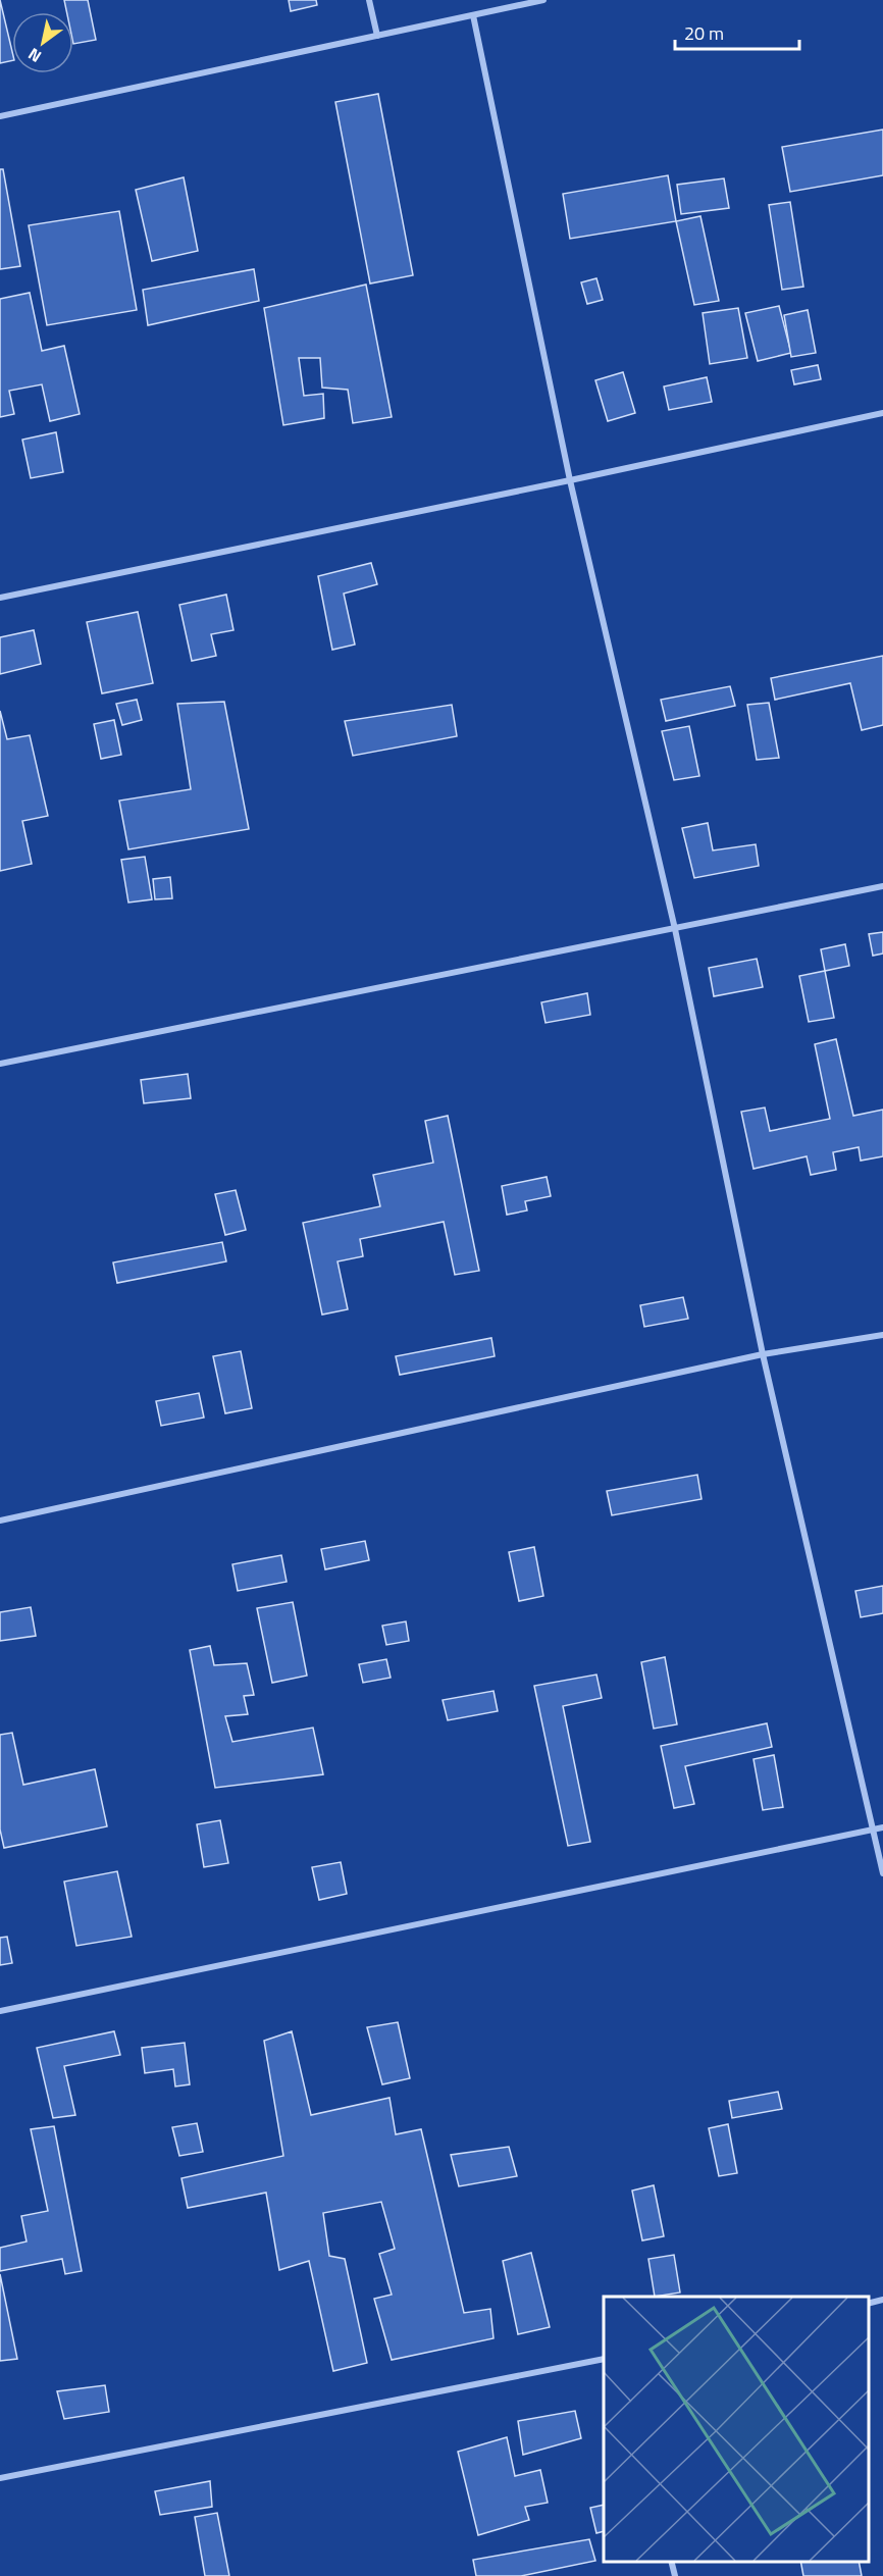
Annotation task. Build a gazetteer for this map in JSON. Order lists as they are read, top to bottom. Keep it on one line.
{"scale_bar":"20 m","north":"bottom left"}
